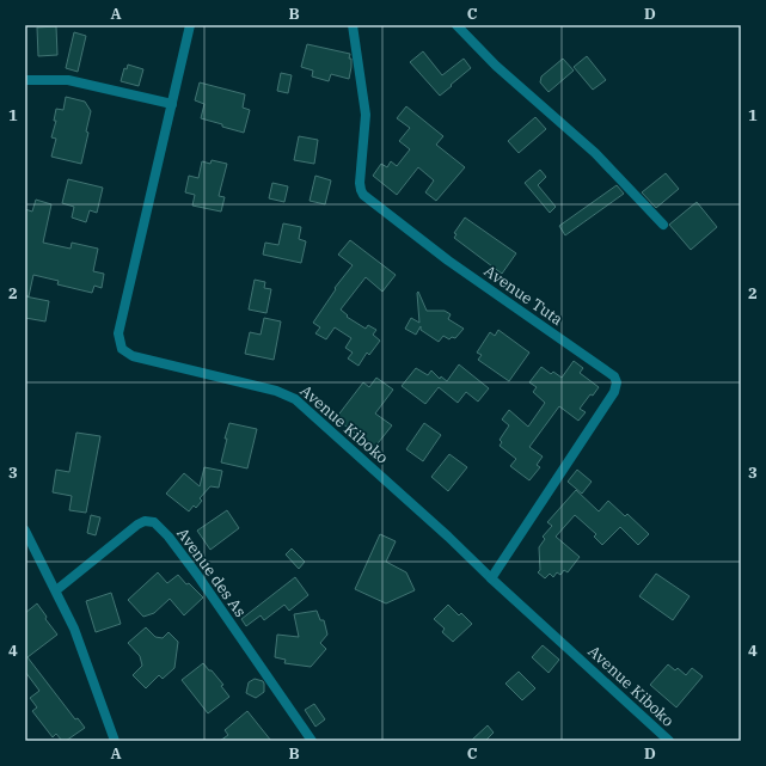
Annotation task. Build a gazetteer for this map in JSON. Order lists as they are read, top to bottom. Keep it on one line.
{"streets":{"street":["Avenue Tuta","Avenue Kiboko","Avenue des As"]},"crossings":[["Avenue Tuta","Avenue Kiboko"]],"grid":{"columns":["A","B","C","D"],"rows":["1","2","3","4"]}}
